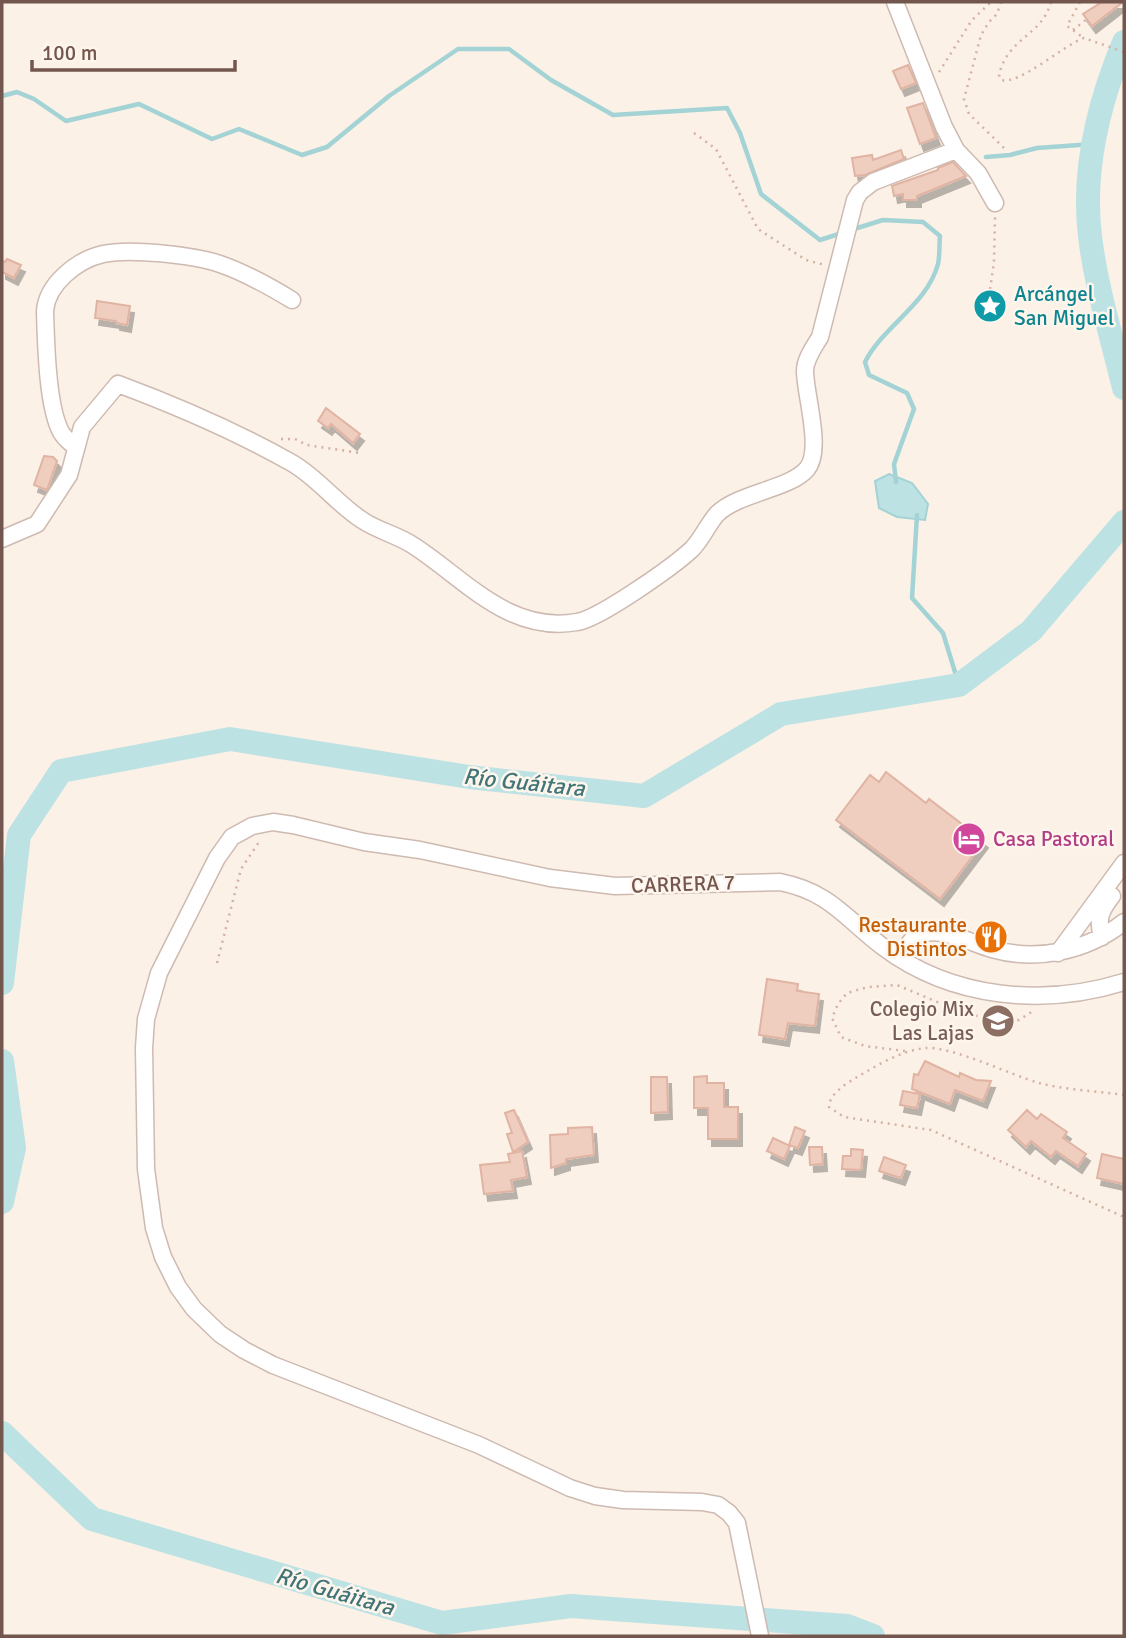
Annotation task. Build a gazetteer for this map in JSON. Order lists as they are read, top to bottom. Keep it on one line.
{"streets":{"street":["CARRERA 7"]},"water":["Río Guáitara"],"places":{"place":["Arcángel San Miguel"],"hotel":["Casa Pastoral"],"restaurant":["Restaurante Distintos"],"school or university":["Colegio Mix Las Lajas"]},"scale_bar":"100 m"}
